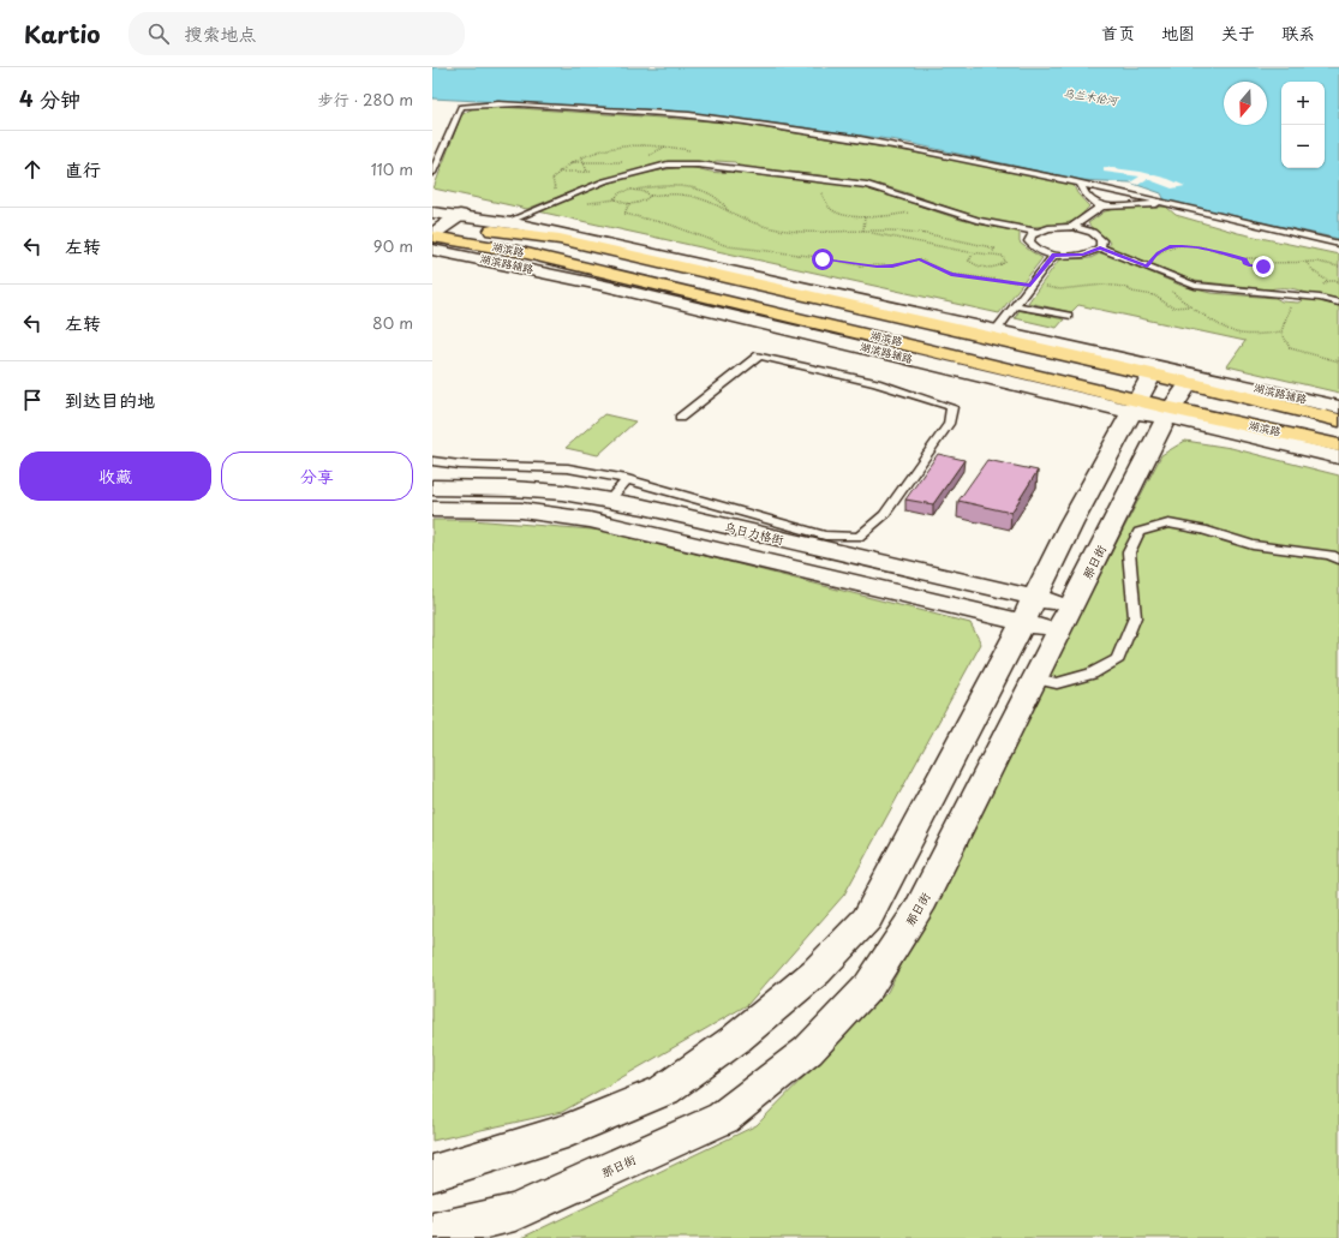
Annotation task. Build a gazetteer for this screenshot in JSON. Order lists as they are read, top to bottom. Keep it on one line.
{"streets":{"main road":["湖滨路"],"street":["湖滨路辅路","乌日力格街","那日街"]},"crossings":[["湖滨路","湖滨路辅路"],["湖滨路","那日街"],["湖滨路辅路","那日街"],["乌日力格街","那日街"]],"water":["乌兰木伦河"],"north":"bottom","page":{"header":"Kartio","search":"搜索地点","nav":["首页","地图","关于","联系"],"heading":["4 分钟","步行 · 280 m"],"map_buttons":["+","−"],"list":[["直行","110 m"],["左转","90 m"],["左转","80 m"],"到达目的地"],"buttons":["收藏","分享"]}}
